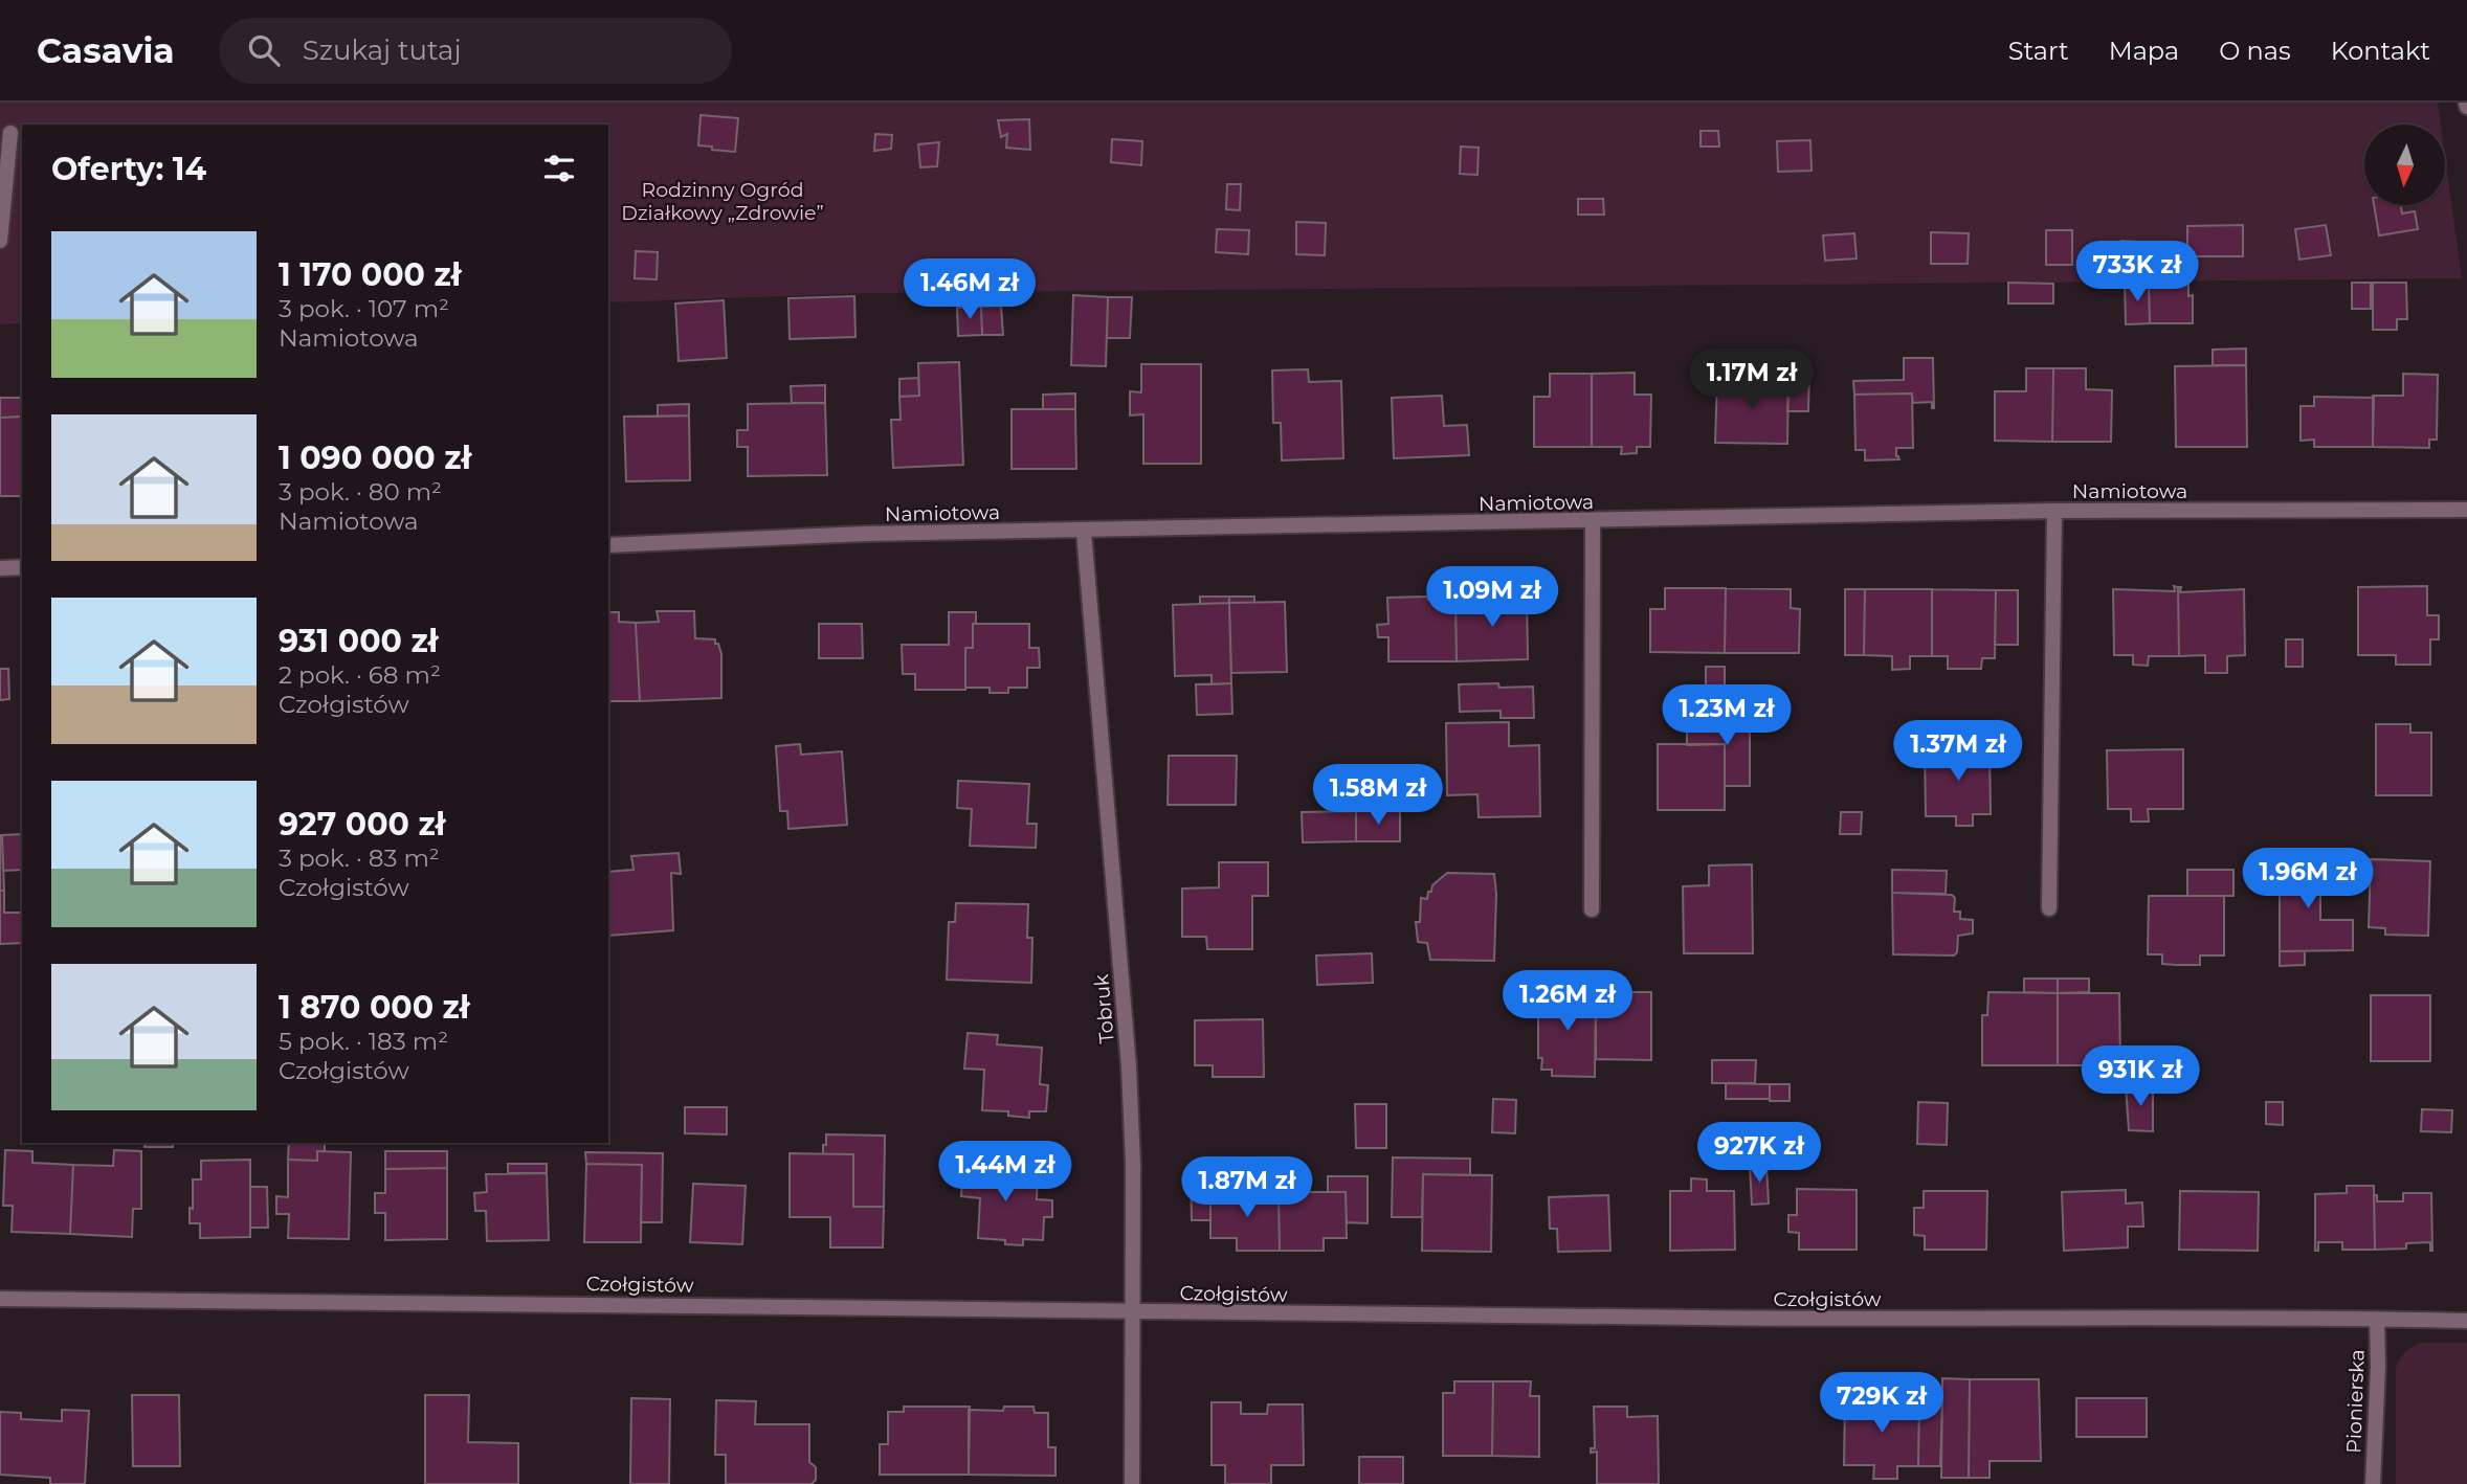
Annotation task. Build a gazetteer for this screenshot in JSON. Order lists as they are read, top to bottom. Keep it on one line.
{"streets":{"street":["Namiotowa","Tobruk","Czołgistów","Pionierska"]},"crossings":[["Namiotowa","Tobruk"],["Tobruk","Czołgistów"],["Czołgistów","Pionierska"]],"parks":["Rodzinny Ogród Działkowy „Zdrowie”"],"north":"bottom","page":{"header":"Casavia","search":"Szukaj tutaj","nav":["Start","Mapa","O nas","Kontakt"],"heading":"Oferty: 14","list":[{"name":"1 170 000 zł","note":"3 pok. · 107 m² · Namiotowa"},{"name":"1 090 000 zł","note":"3 pok. · 80 m² · Namiotowa"},{"name":"931 000 zł","note":"2 pok. · 68 m² · Czołgistów"},{"name":"927 000 zł","note":"3 pok. · 83 m² · Czołgistów"},{"name":"1 870 000 zł","note":"5 pok. · 183 m² · Czołgistów"}],"price":["733K zł","1.46M zł","1.17M zł","1.09M zł","1.23M zł","1.37M zł","1.58M zł","1.96M zł","1.26M zł","931K zł","927K zł","1.44M zł","1.87M zł","729K zł"]}}
